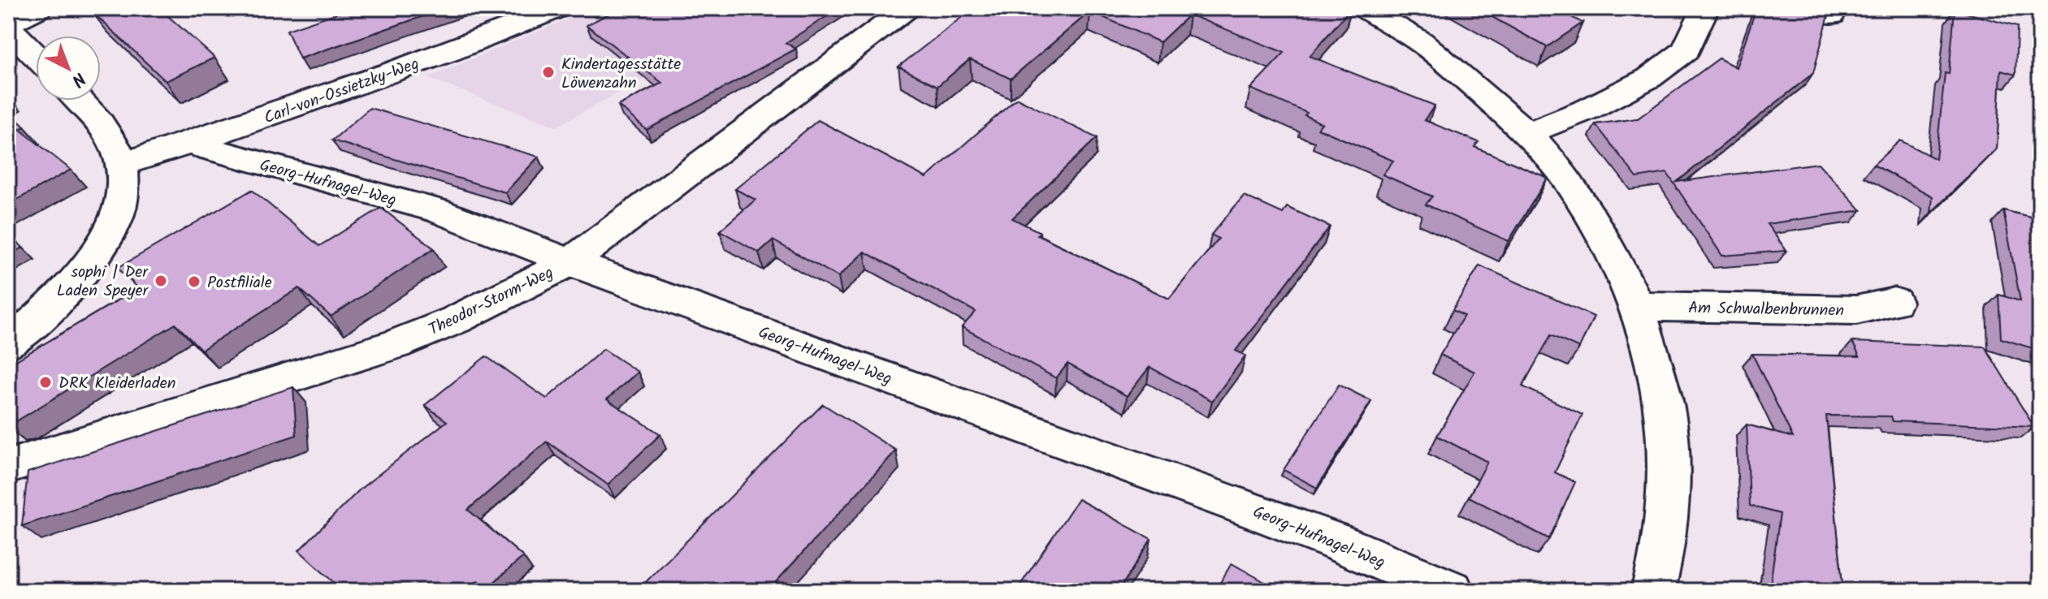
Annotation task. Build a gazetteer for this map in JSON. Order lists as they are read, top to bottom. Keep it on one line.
{"streets":{"street":["Carl-von-Ossietzky-Weg","Georg-Hufnagel-Weg","Theodor-Storm-Weg","Am Schwalbenbrunnen"]},"crossings":[["Carl-von-Ossietzky-Weg","Georg-Hufnagel-Weg"],["Georg-Hufnagel-Weg","Theodor-Storm-Weg"]],"places":["Kindertagesstätte Löwenzahn","sophi | Der Laden Speyer","Postfiliale","DRK Kleiderladen"],"north":"bottom right"}
